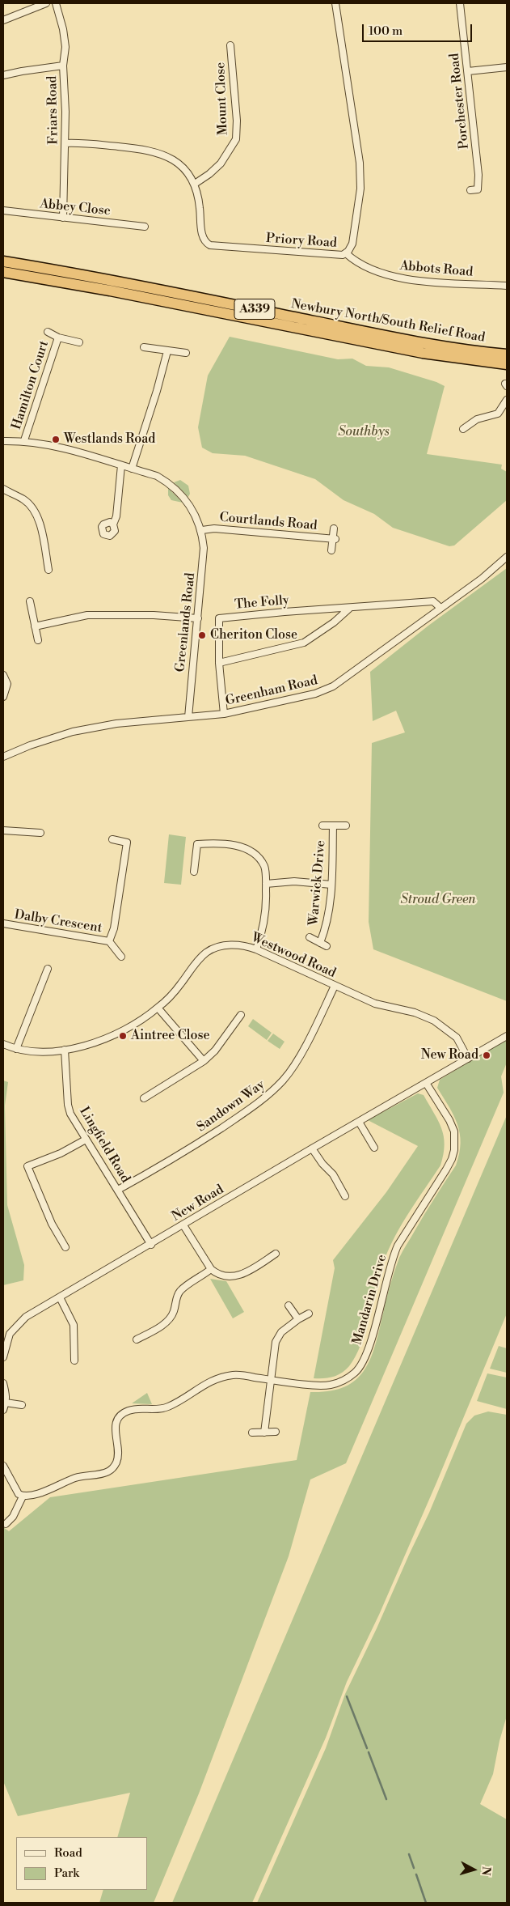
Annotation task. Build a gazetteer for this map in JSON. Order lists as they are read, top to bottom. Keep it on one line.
{"streets":{"highway":["A339","Newbury North/South Relief Road"],"street":["Mount Close","Porchester Road","Friars Road","Abbey Close","Priory Road","Abbots Road","Hamilton Court","Courtlands Road","The Folly","Greenlands Road","Greenham Road","Warwick Drive","Dalby Crescent","Westwood Road","Sandown Way","Lingfield Road","New Road","Mandarin Drive"]},"crossings":[["Mount Close","Priory Road"],["Friars Road","Abbey Close"],["Friars Road","Priory Road"],["Priory Road","Abbots Road"],["Courtlands Road","Greenlands Road"],["The Folly","Greenham Road"],["Greenlands Road","Greenham Road"],["Westwood Road","Sandown Way"],["Westwood Road","Lingfield Road"],["Westwood Road","New Road"],["Sandown Way","Lingfield Road"],["Lingfield Road","New Road"],["New Road","Mandarin Drive"]],"parks":["Southbys","Stroud Green"],"places":["Westlands Road","Cheriton Close","Aintree Close","New Road"],"legend":["Road","Park"],"scale_bar":"100 m","north":"right"}
